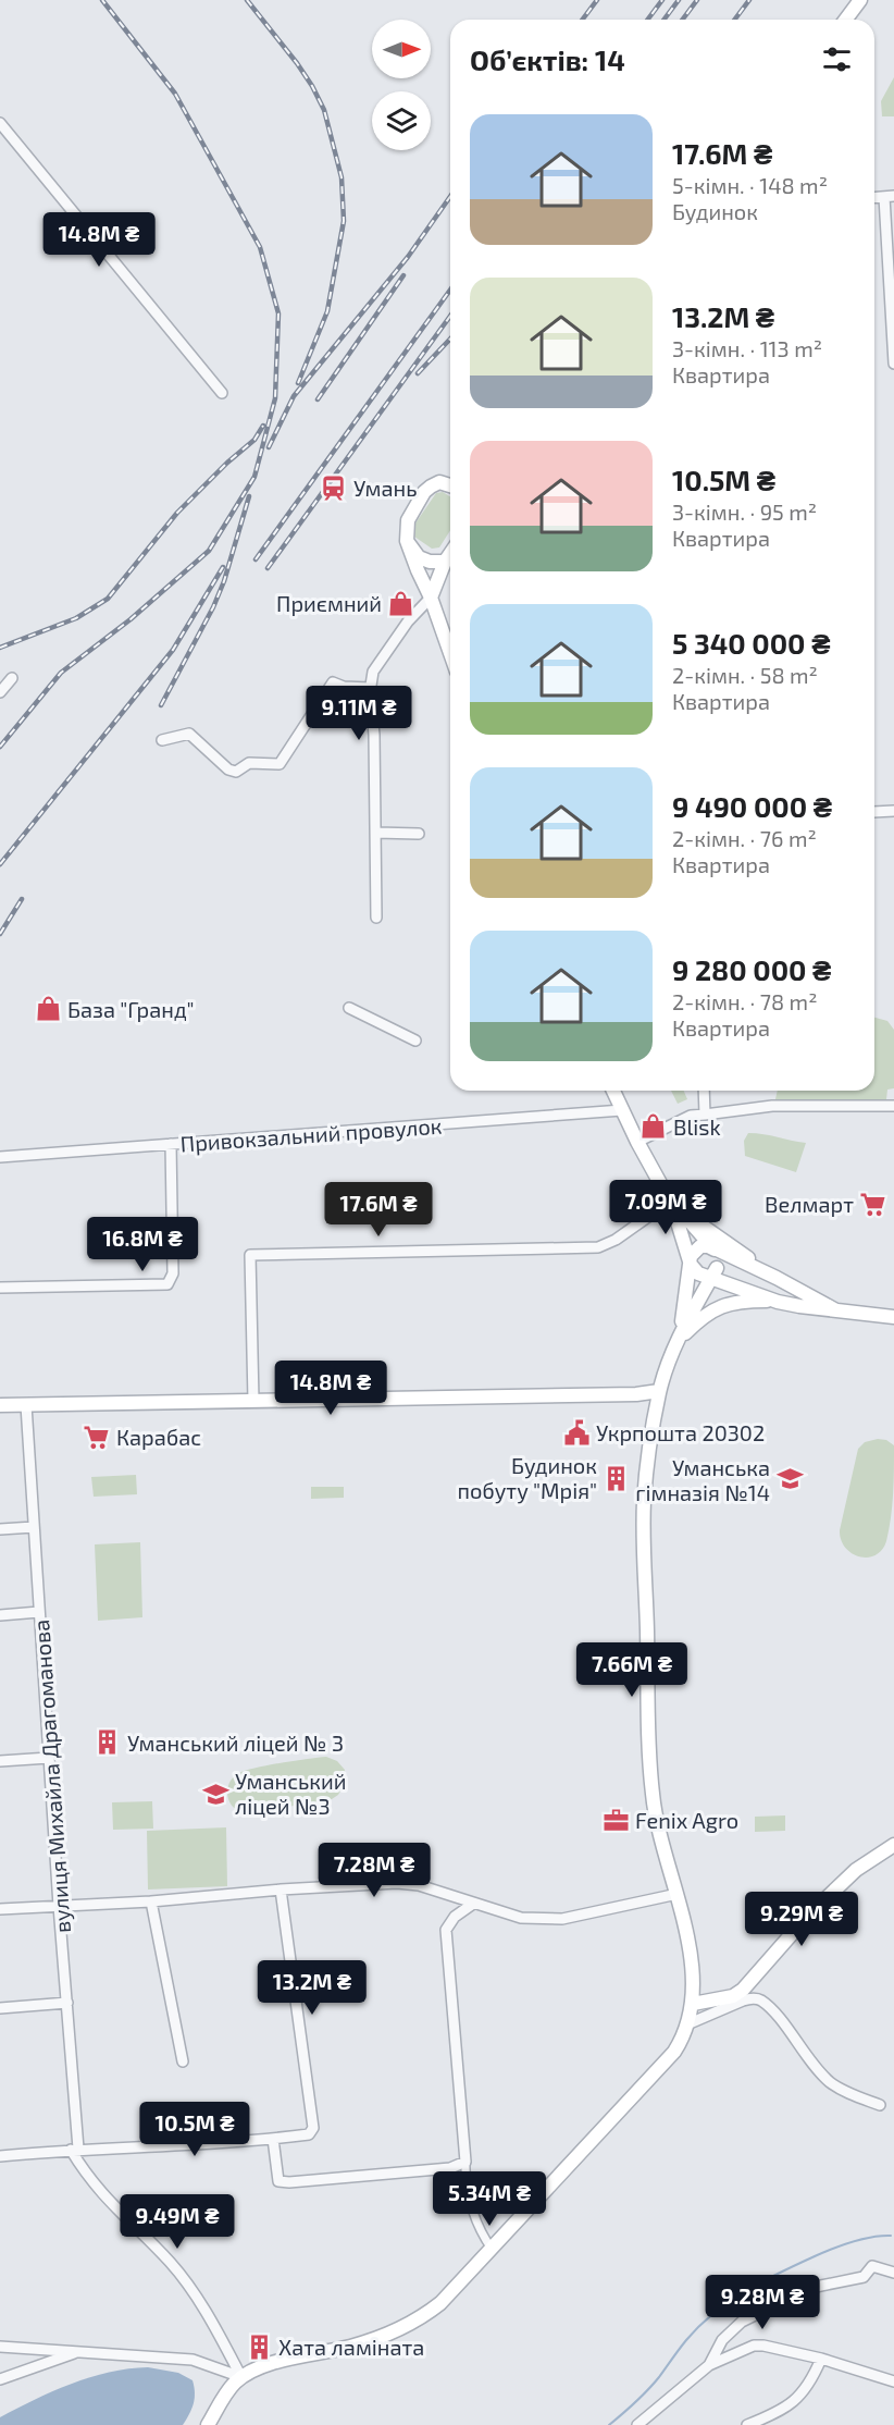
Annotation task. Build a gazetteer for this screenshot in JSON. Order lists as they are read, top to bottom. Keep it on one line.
{"streets":{"street":["Привокзальний провулок","вулиця Михайла Драгоманова"]},"places":{"station":["Умань"],"shop":["Приємний","База \"Гранд\"","Blisk"],"supermarket":["Велмарт","Карабас"],"public building":["Укрпошта 20302"],"building":["Будинок побуту \"Мрія\"","Уманський ліцей № 3","Хата ламіната"],"school or university":["Уманська гімназія №14","Уманський ліцей №3"],"office":["Fenix Agro"]},"north":"right","page":{"heading":"Об’єктів: 14","list":[{"name":"17.6M ₴","note":"5-кімн. · 148 m² · Будинок"},{"name":"13.2M ₴","note":"3-кімн. · 113 m² · Квартира"},{"name":"10.5M ₴","note":"3-кімн. · 95 m² · Квартира"},{"name":"5 340 000 ₴","note":"2-кімн. · 58 m² · Квартира"},{"name":"9 490 000 ₴","note":"2-кімн. · 76 m² · Квартира"},{"name":"9 280 000 ₴","note":"2-кімн. · 78 m² · Квартира"}],"price":["14.8M ₴","9.11M ₴","7.09M ₴","17.6M ₴","16.8M ₴","14.8M ₴","7.66M ₴","7.28M ₴","9.29M ₴","13.2M ₴","10.5M ₴","5.34M ₴","9.49M ₴","9.28M ₴"]}}
